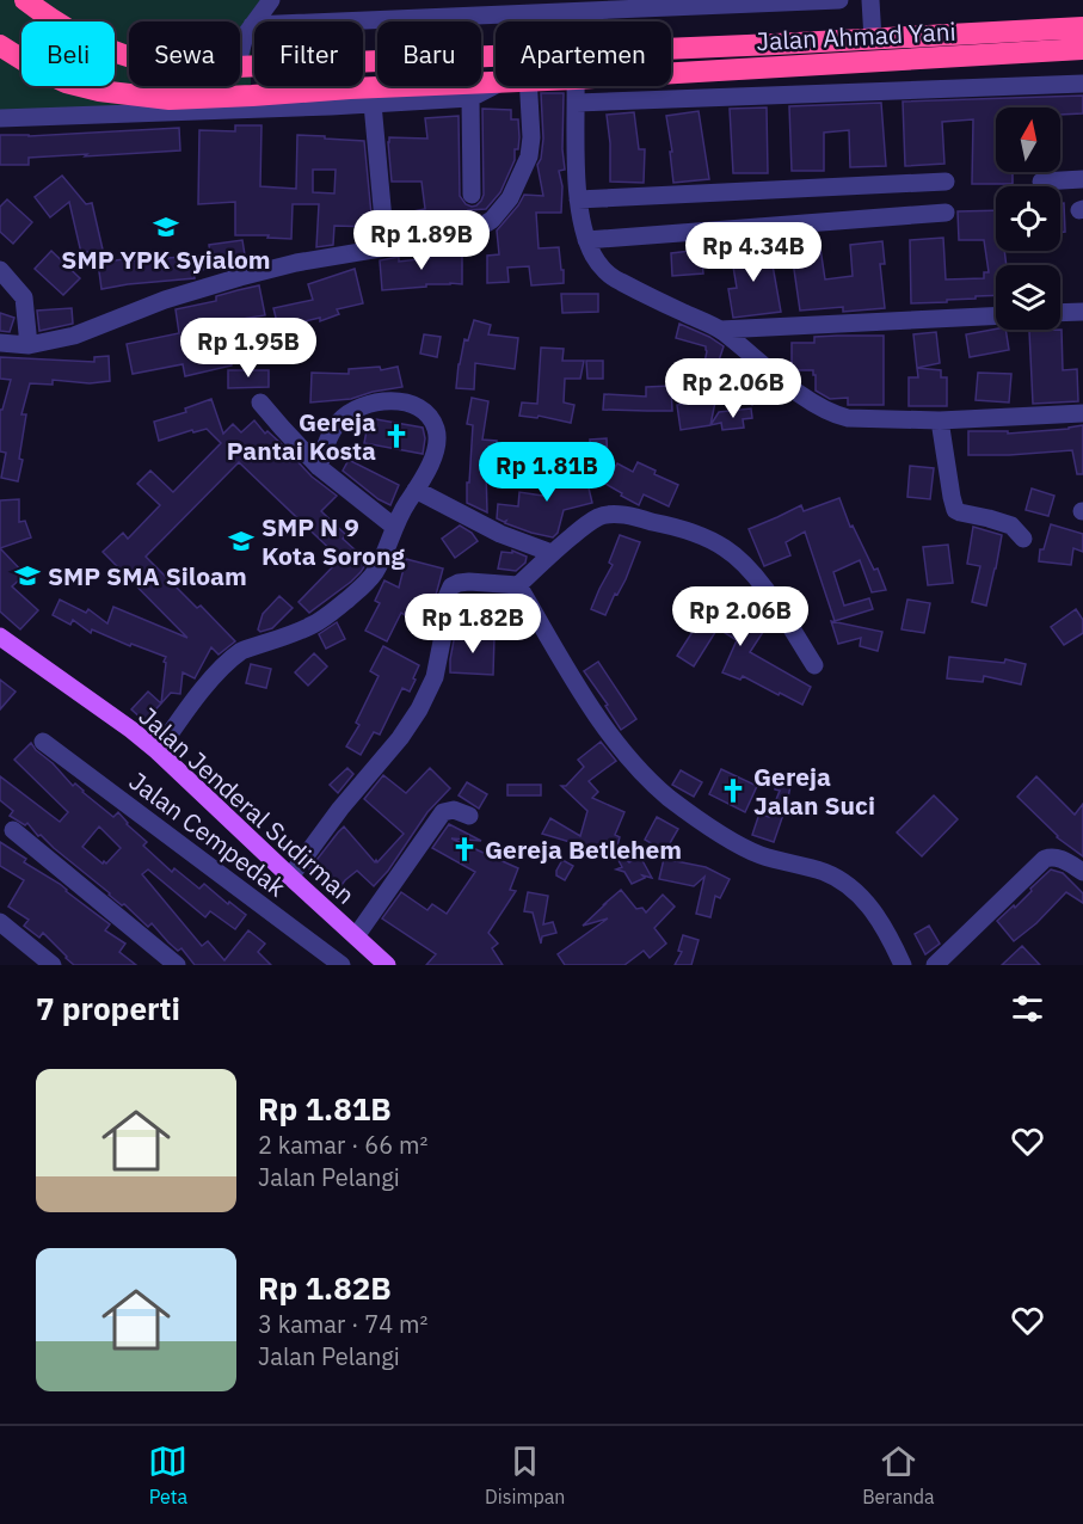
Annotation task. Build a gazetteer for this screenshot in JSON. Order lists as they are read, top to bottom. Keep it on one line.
{"streets":{"highway":["Jalan Ahmad Yani"],"main road":["Jalan Jenderal Sudirman"],"street":["Jalan Cempedak"]},"places":{"school or university":["SMP YPK Syialom","SMP N 9 Kota Sorong","SMP SMA Siloam"],"church":["Gereja Pantai Kosta","Gereja Jalan Suci","Gereja Betlehem"]},"north":"top","page":{"chip":["Beli","Sewa","Filter","Baru","Apartemen"],"price":["Rp 1.89B","Rp 4.34B","Rp 1.95B","Rp 2.06B","Rp 1.81B","Rp 2.06B","Rp 1.82B"],"heading":"7 properti","list":[{"name":"Rp 1.81B","note":"2 kamar · 66 m² · Jalan Pelangi"},{"name":"Rp 1.82B","note":"3 kamar · 74 m² · Jalan Pelangi"}],"tabs":["Peta","Disimpan","Beranda"]}}
